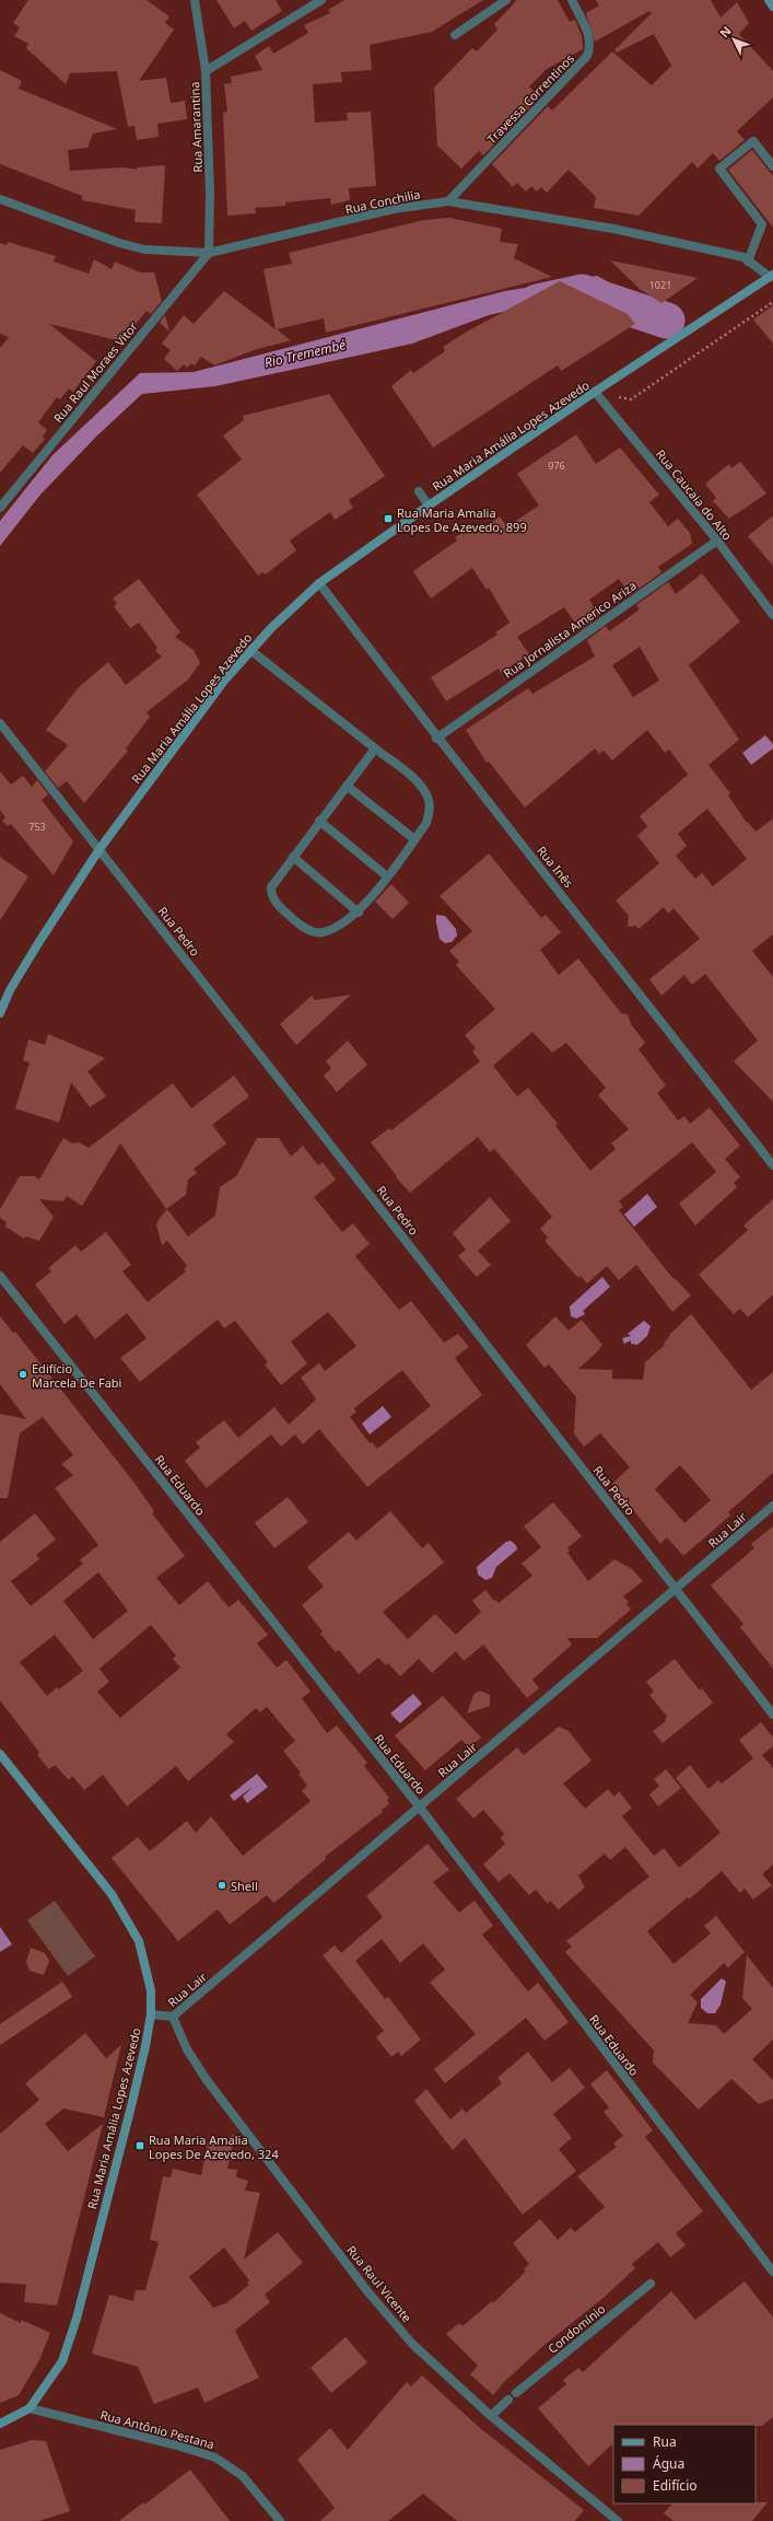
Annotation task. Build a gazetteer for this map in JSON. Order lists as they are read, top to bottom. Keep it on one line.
{"streets":{"main road":["Rua Maria Amália Lopes Azevedo"],"street":["Travessa Correntinos","Rua Amarantina","Rua Conchilia","Rua Raul Moraes Vitor","Rua Caucaia do Alto","Rua Jornalista Americo Ariza","Rua Inês","Rua Pedro","Rua Eduardo","Rua Lair","Rua Raul Vicente","Condomínio","Rua Antônio Pestana"]},"crossings":[["Travessa Correntinos","Rua Conchilia"],["Rua Amarantina","Rua Conchilia"],["Rua Amarantina","Rua Raul Moraes Vitor"],["Rua Conchilia","Rua Raul Moraes Vitor"],["Rua Conchilia","Rua Maria Amália Lopes Azevedo"],["Rua Maria Amália Lopes Azevedo","Rua Caucaia do Alto"],["Rua Maria Amália Lopes Azevedo","Rua Inês"],["Rua Maria Amália Lopes Azevedo","Rua Pedro"],["Rua Maria Amália Lopes Azevedo","Rua Lair"],["Rua Maria Amália Lopes Azevedo","Rua Antônio Pestana"],["Rua Caucaia do Alto","Rua Jornalista Americo Ariza"],["Rua Jornalista Americo Ariza","Rua Inês"],["Rua Pedro","Rua Lair"],["Rua Eduardo","Rua Lair"],["Rua Lair","Rua Raul Vicente"],["Rua Raul Vicente","Condomínio"]],"water":["Rio Tremembé"],"places":{"transit":["Rua Maria Amalia Lopes De Azevedo, 899","Rua Maria Amalia Lopes De Azevedo, 324"],"other":["Edifício Marcela De Fabi","Shell"]},"house_numbers":["1021","976","753"],"legend":["Rua","Água","Edifício"],"north":"top left"}
